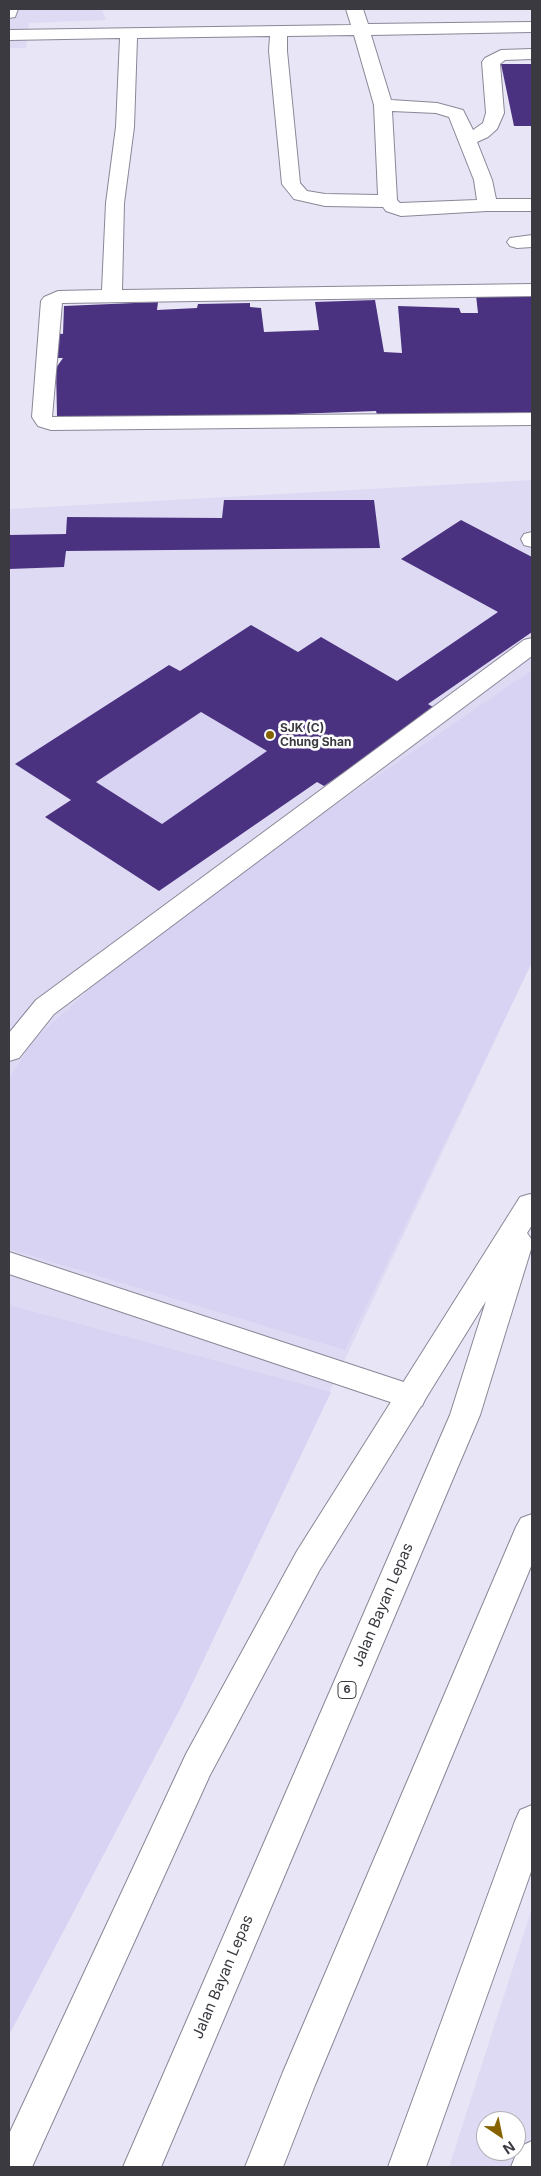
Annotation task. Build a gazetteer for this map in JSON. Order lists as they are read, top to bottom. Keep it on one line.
{"streets":{"main road":["Jalan Bayan Lepas","6"]},"places":["SJK (C) Chung Shan"],"north":"bottom right"}
